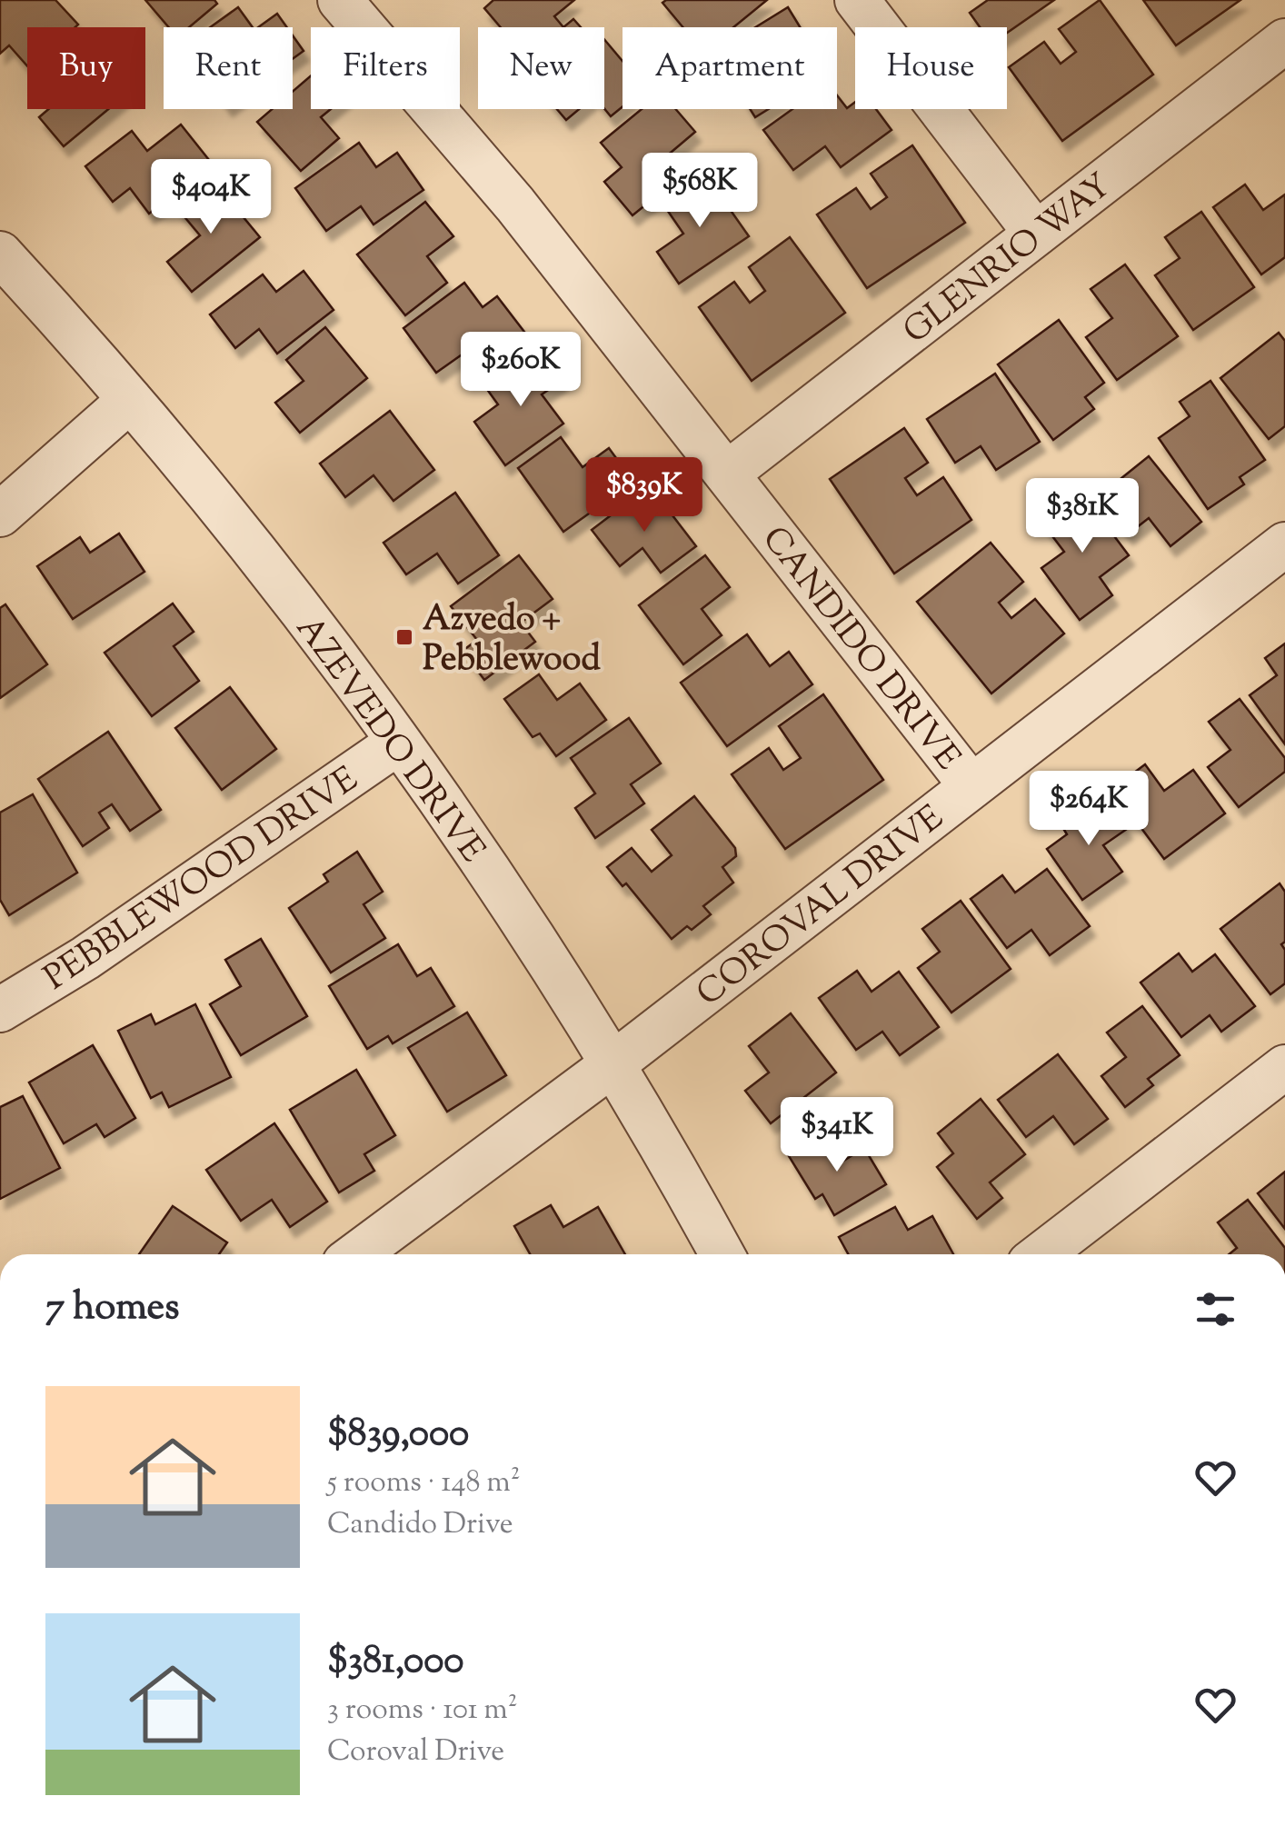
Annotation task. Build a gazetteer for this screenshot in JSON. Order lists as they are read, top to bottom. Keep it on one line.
{"streets":{"street":["GLENRIO WAY","CANDIDO DRIVE","AZEVEDO DRIVE","PEBBLEWOOD DRIVE","COROVAL DRIVE"]},"crossings":[["GLENRIO WAY","CANDIDO DRIVE"],["CANDIDO DRIVE","COROVAL DRIVE"],["AZEVEDO DRIVE","PEBBLEWOOD DRIVE"],["AZEVEDO DRIVE","COROVAL DRIVE"]],"places":{"transit":["Azvedo + Pebblewood"]},"page":{"chip":["Buy","Rent","Filters","New","Apartment","House"],"price":["$568K","$404K","$260K","$839K","$381K","$264K","$341K"],"heading":"7 homes","list":[{"name":"$839,000","note":"5 rooms · 148 m² · Candido Drive"},{"name":"$381,000","note":"3 rooms · 101 m² · Coroval Drive"}]}}
